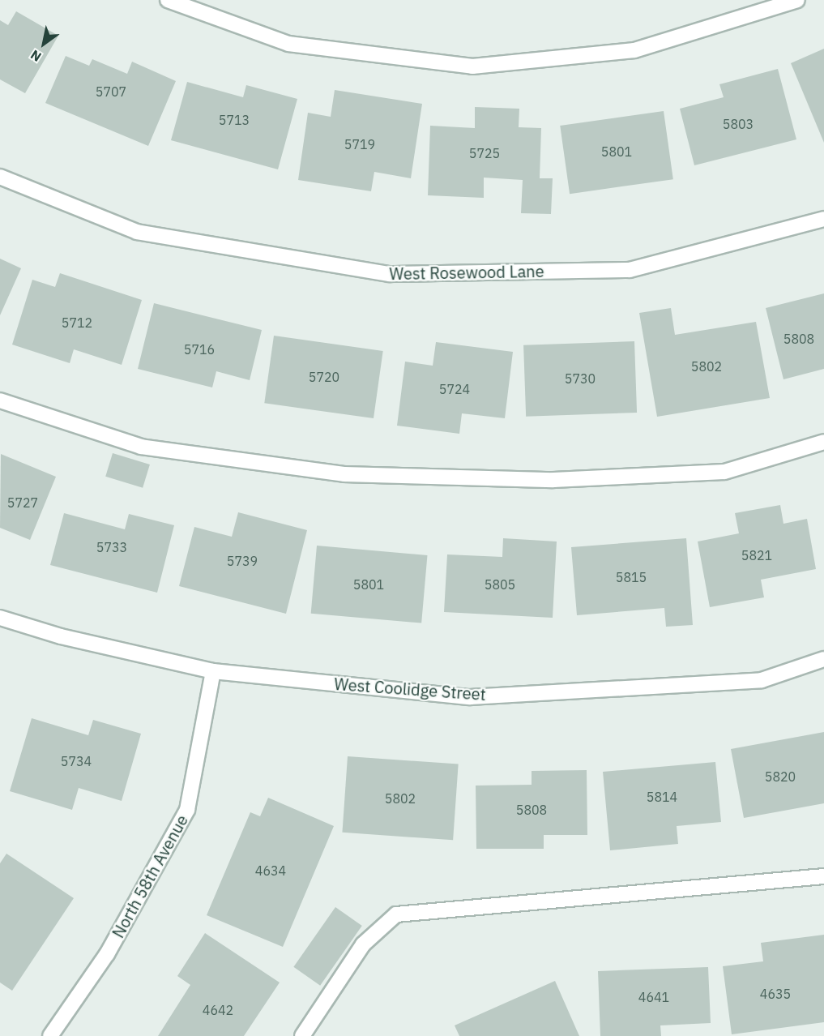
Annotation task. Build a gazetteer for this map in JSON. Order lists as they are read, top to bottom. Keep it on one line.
{"streets":{"street":["West Rosewood Lane","West Coolidge Street","North 58th Avenue"]},"crossings":[["West Coolidge Street","North 58th Avenue"]],"house_numbers":["5707","5713","5803","5719","5801","5725","5712","5808","5716","5802","5720","5730","5724","5727","5733","5821","5739","5815","5801","5805","5734","5820","5814","5802","5808","4634","4635","4641","4642"],"north":"bottom left"}
